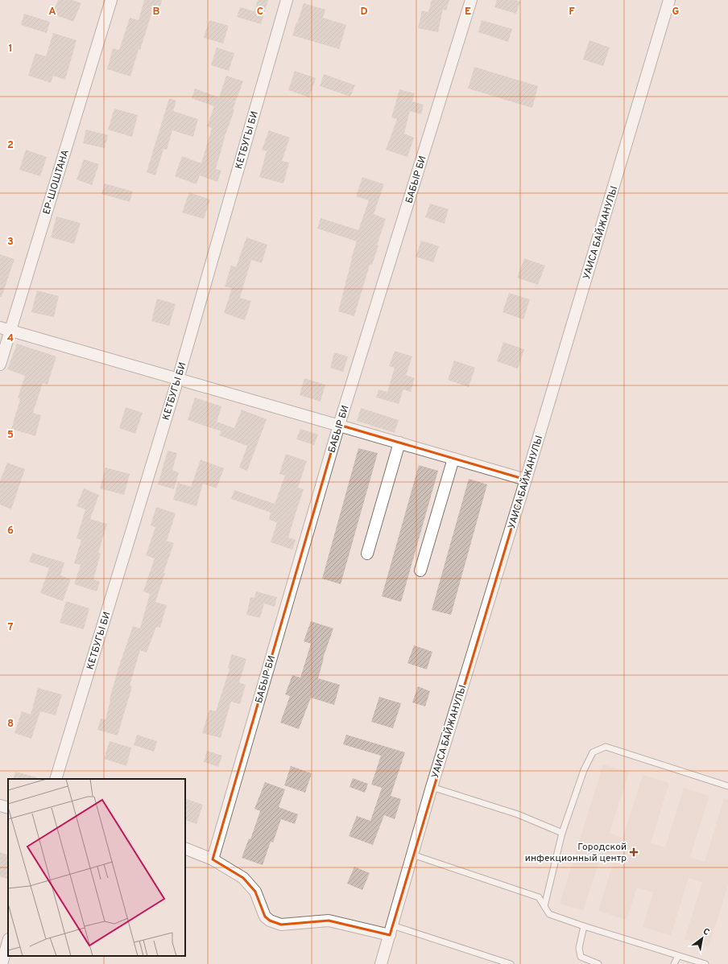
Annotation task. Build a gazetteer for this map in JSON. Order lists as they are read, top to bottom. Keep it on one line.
{"streets":{"street":["КЕТБУГЫ БИ","БАБЫР БИ","ЕР-ШОШТАНА","УАИСА БАЙЖАНУЛЫ"]},"places":{"health":["Городской инфекционный центр"]},"north":"top right","grid":{"columns":["A","B","C","D","E","F","G"],"rows":["1","2","3","4","5","6","7","8"]}}
